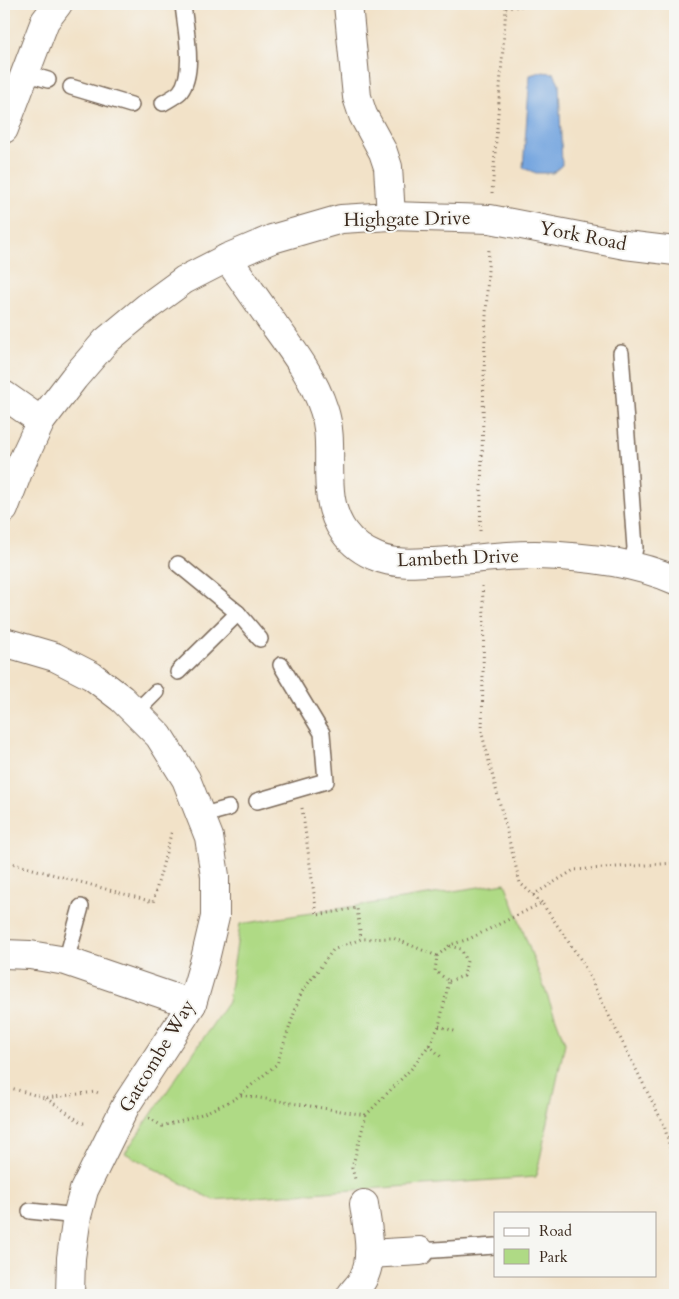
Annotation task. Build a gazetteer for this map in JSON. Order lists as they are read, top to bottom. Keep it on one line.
{"streets":{"street":["Highgate Drive","York Road","Lambeth Drive","Gatcombe Way"]},"crossings":[["Highgate Drive","York Road"],["Highgate Drive","Lambeth Drive"]],"legend":["Road","Park"]}
